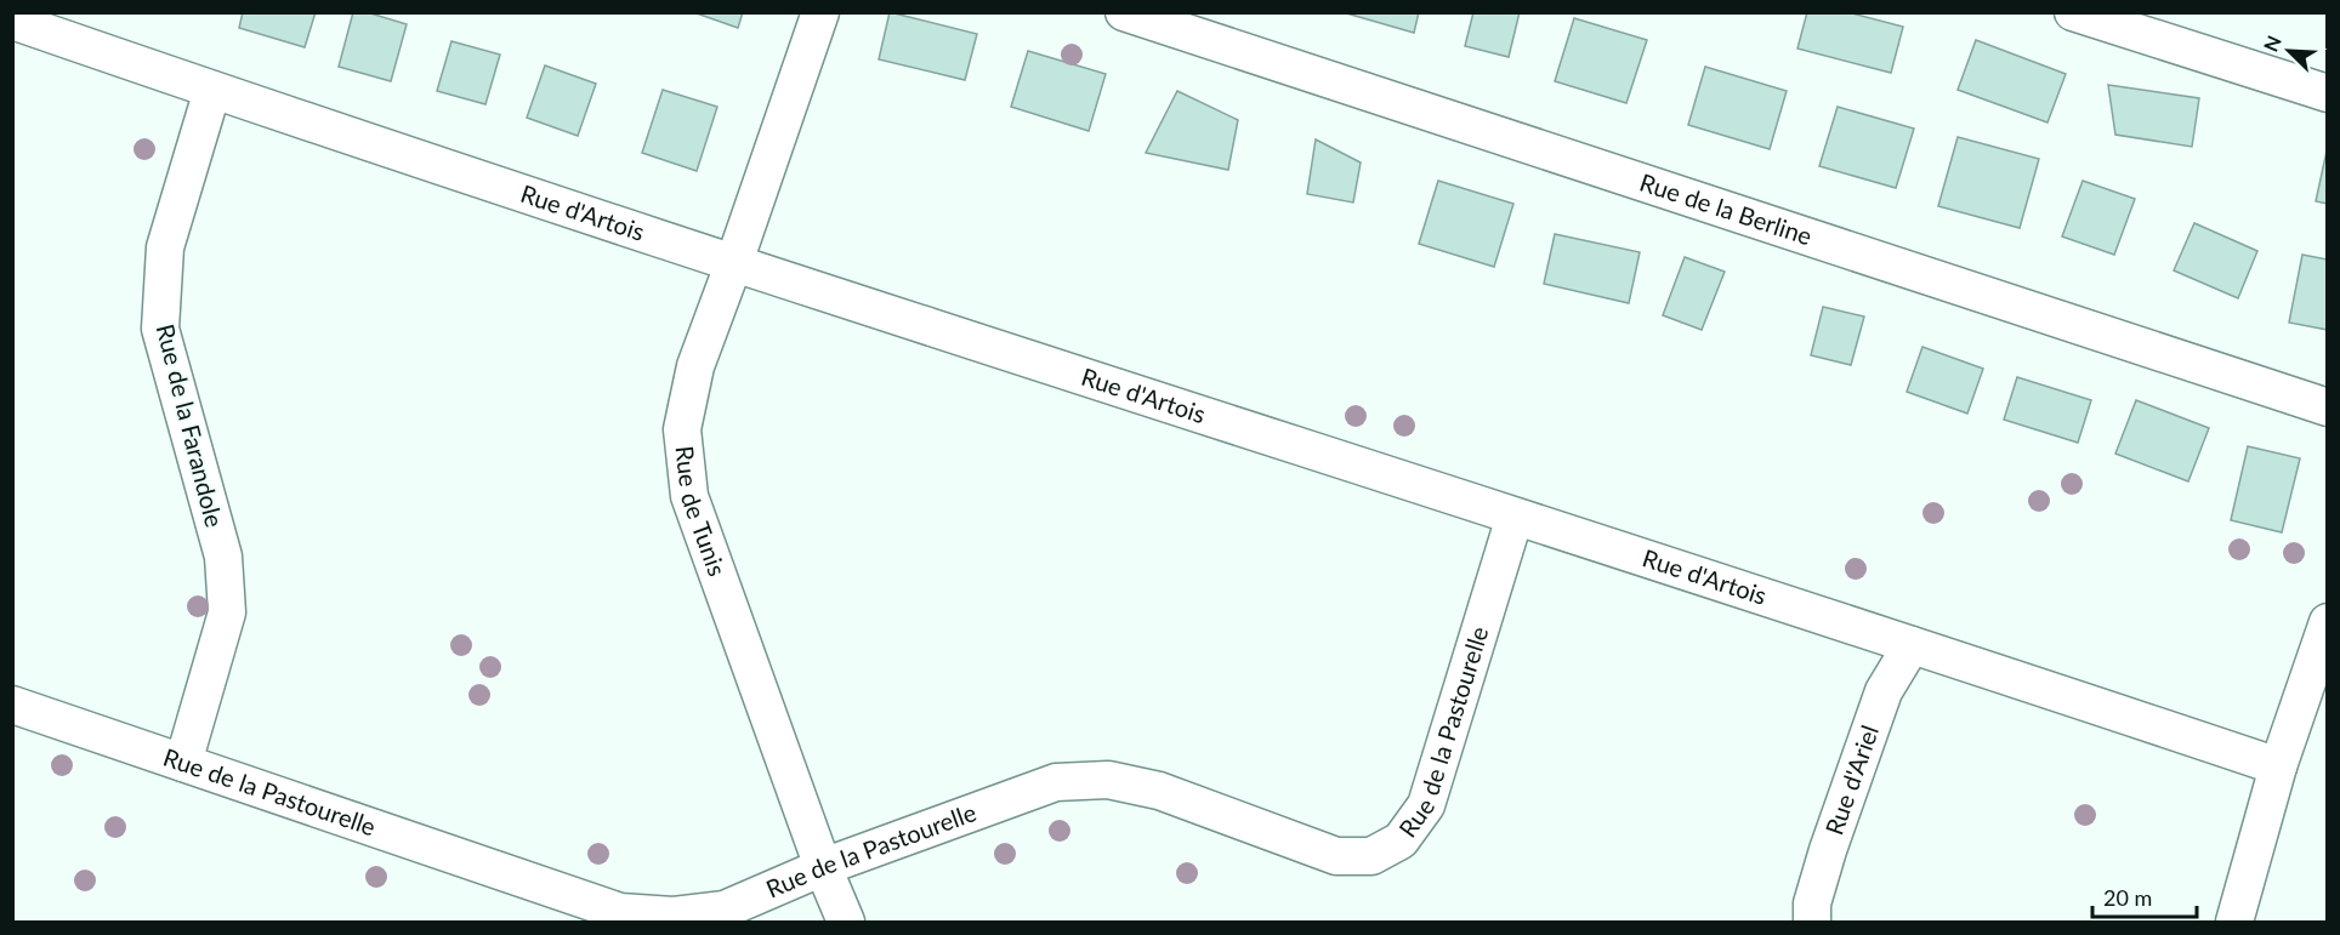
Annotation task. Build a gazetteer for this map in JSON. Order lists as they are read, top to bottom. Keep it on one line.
{"streets":{"street":["Rue de la Berline","Rue d'Artois","Rue de la Farandole","Rue de Tunis","Rue de la Pastourelle","Rue d'Ariel"]},"crossings":[["Rue d'Artois","Rue de la Farandole"],["Rue d'Artois","Rue de Tunis"],["Rue d'Artois","Rue de la Pastourelle"],["Rue d'Artois","Rue d'Ariel"],["Rue de la Farandole","Rue de la Pastourelle"],["Rue de Tunis","Rue de la Pastourelle"]],"scale_bar":"20 m","north":"top left"}
